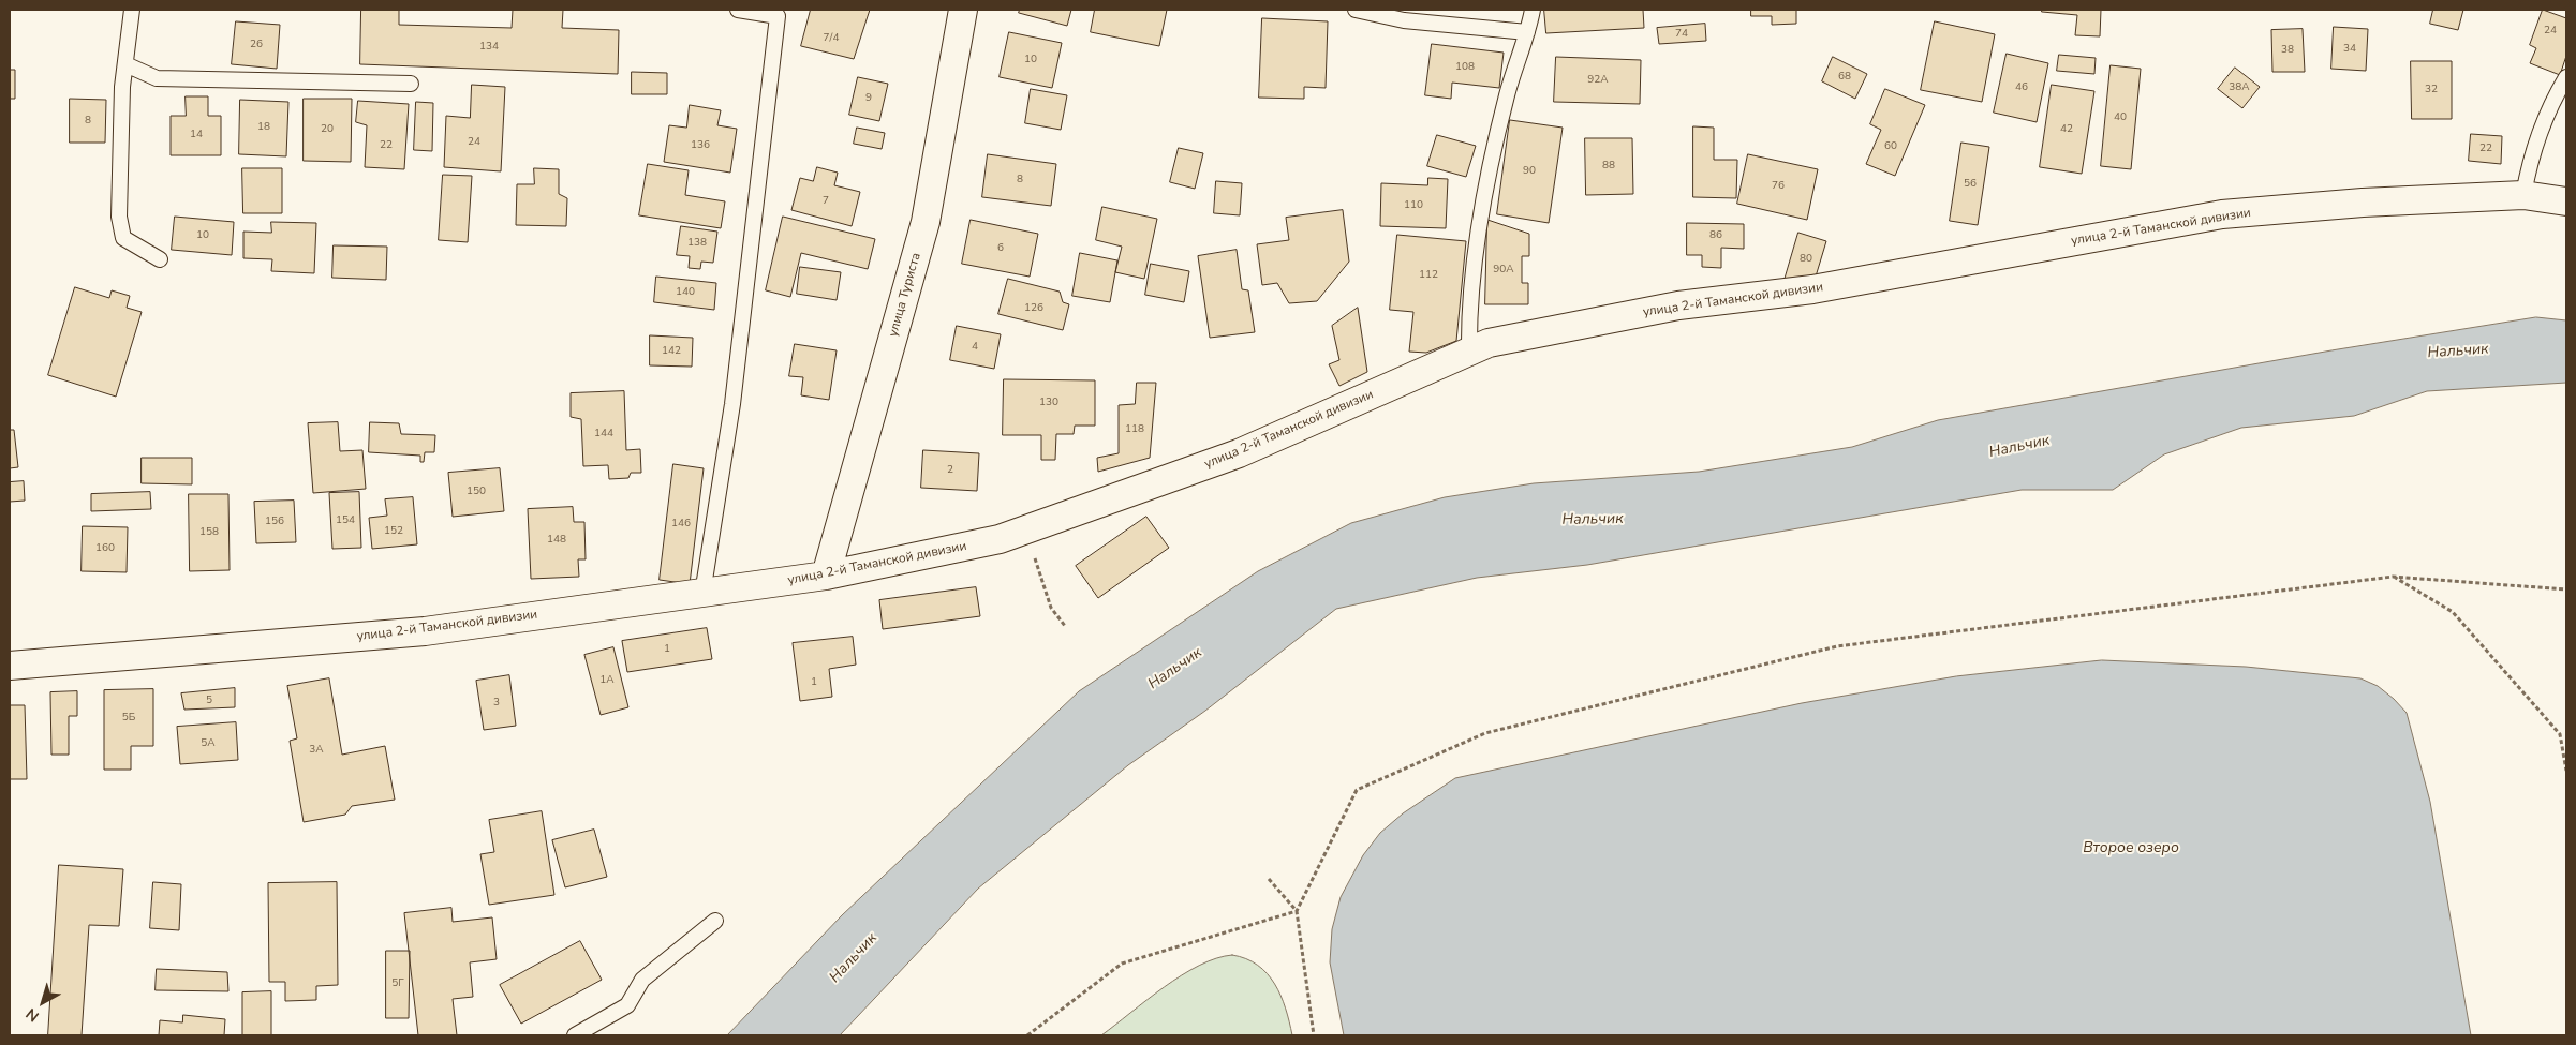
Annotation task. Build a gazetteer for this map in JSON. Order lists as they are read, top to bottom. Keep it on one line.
{"streets":{"street":["улица 2-й Таманской дивизии","улица Туриста"]},"crossings":[["улица 2-й Таманской дивизии","улица Туриста"]],"water":["Нальчик","Второе озеро"],"house_numbers":["24","74","7/4","26","134","34","38","10","108","68","92А","46","38А","32","9","40","8","18","20","42","14","24","22","136","60","22","88","90","8","56","76","7","110","10","86","138","6","80","90А","112","140","126","4","142","130","118","144","2","150","154","156","146","152","158","148","160","1","1А","1","5","3","5Б","5А","3А","5Г"],"north":"bottom left"}
